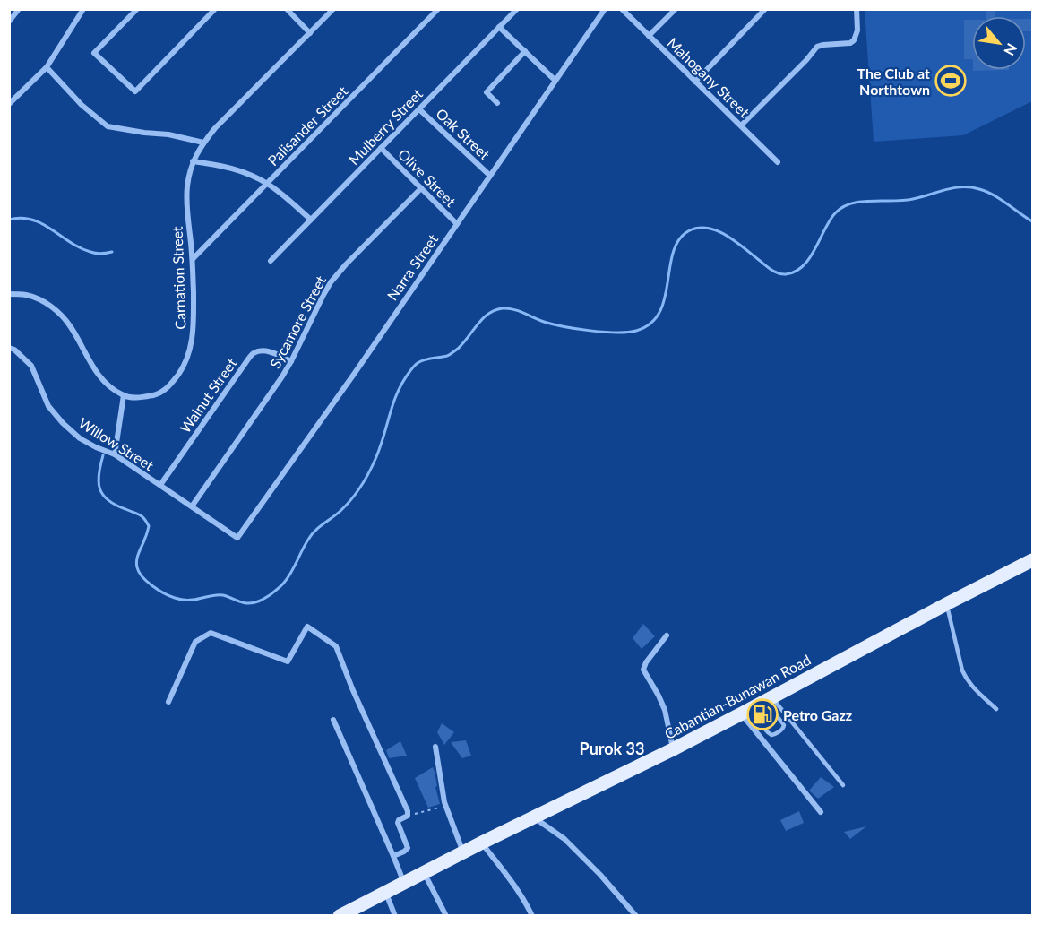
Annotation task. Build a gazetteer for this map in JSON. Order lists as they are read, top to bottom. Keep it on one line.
{"streets":{"main road":["Cabantian-Bunawan Road"],"street":["Mahogany Street","Palisander Street","Mulberry Street","Oak Street","Olive Street","Narra Street","Carnation Street","Sycamore Street","Walnut Street","Willow Street"]},"crossings":[["Palisander Street","Carnation Street"],["Mulberry Street","Oak Street"],["Mulberry Street","Olive Street"],["Oak Street","Narra Street"],["Olive Street","Narra Street"],["Olive Street","Sycamore Street"],["Narra Street","Willow Street"],["Sycamore Street","Walnut Street"],["Sycamore Street","Willow Street"],["Walnut Street","Willow Street"]],"districts":["Purok 33"],"places":{"sports":["The Club at Northtown"],"fuel station":["Petro Gazz"]},"north":"bottom right"}
